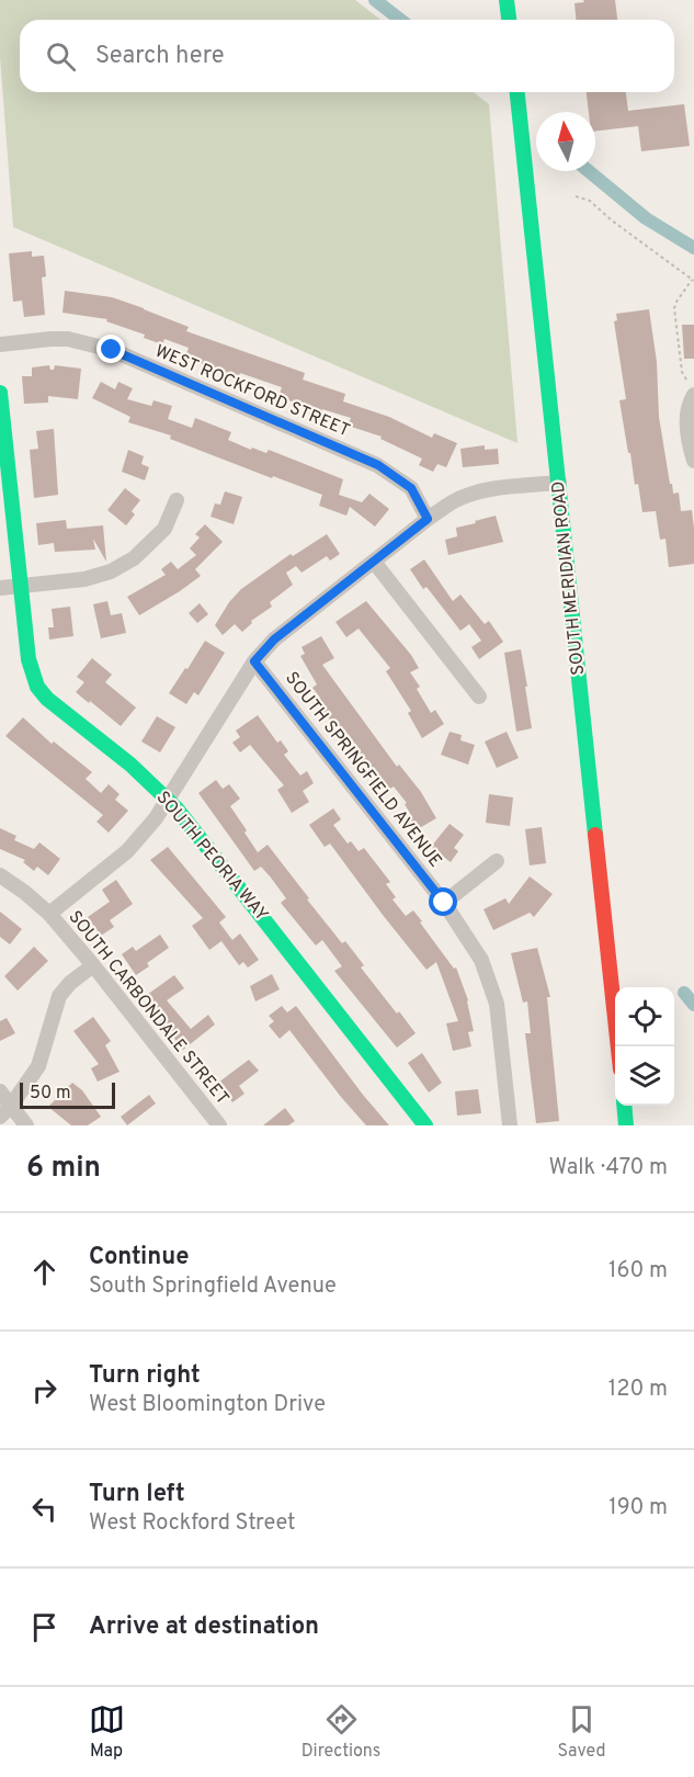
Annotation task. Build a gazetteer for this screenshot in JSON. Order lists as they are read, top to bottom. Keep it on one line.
{"streets":{"main road":["SOUTH MERIDIAN ROAD","SOUTH PEORIA WAY"],"street":["WEST ROCKFORD STREET","SOUTH SPRINGFIELD AVENUE","SOUTH CARBONDALE STREET"]},"scale_bar":"50 m","north":"top","page":{"search":"Search here","scale":"50 m","heading":["6 min","Walk · 470 m"],"list":[["Continue","South Springfield Avenue","160 m"],["Turn right","West Bloomington Drive","120 m"],["Turn left","West Rockford Street","190 m"],"Arrive at destination"],"nav":["Map","Directions","Saved"]}}
